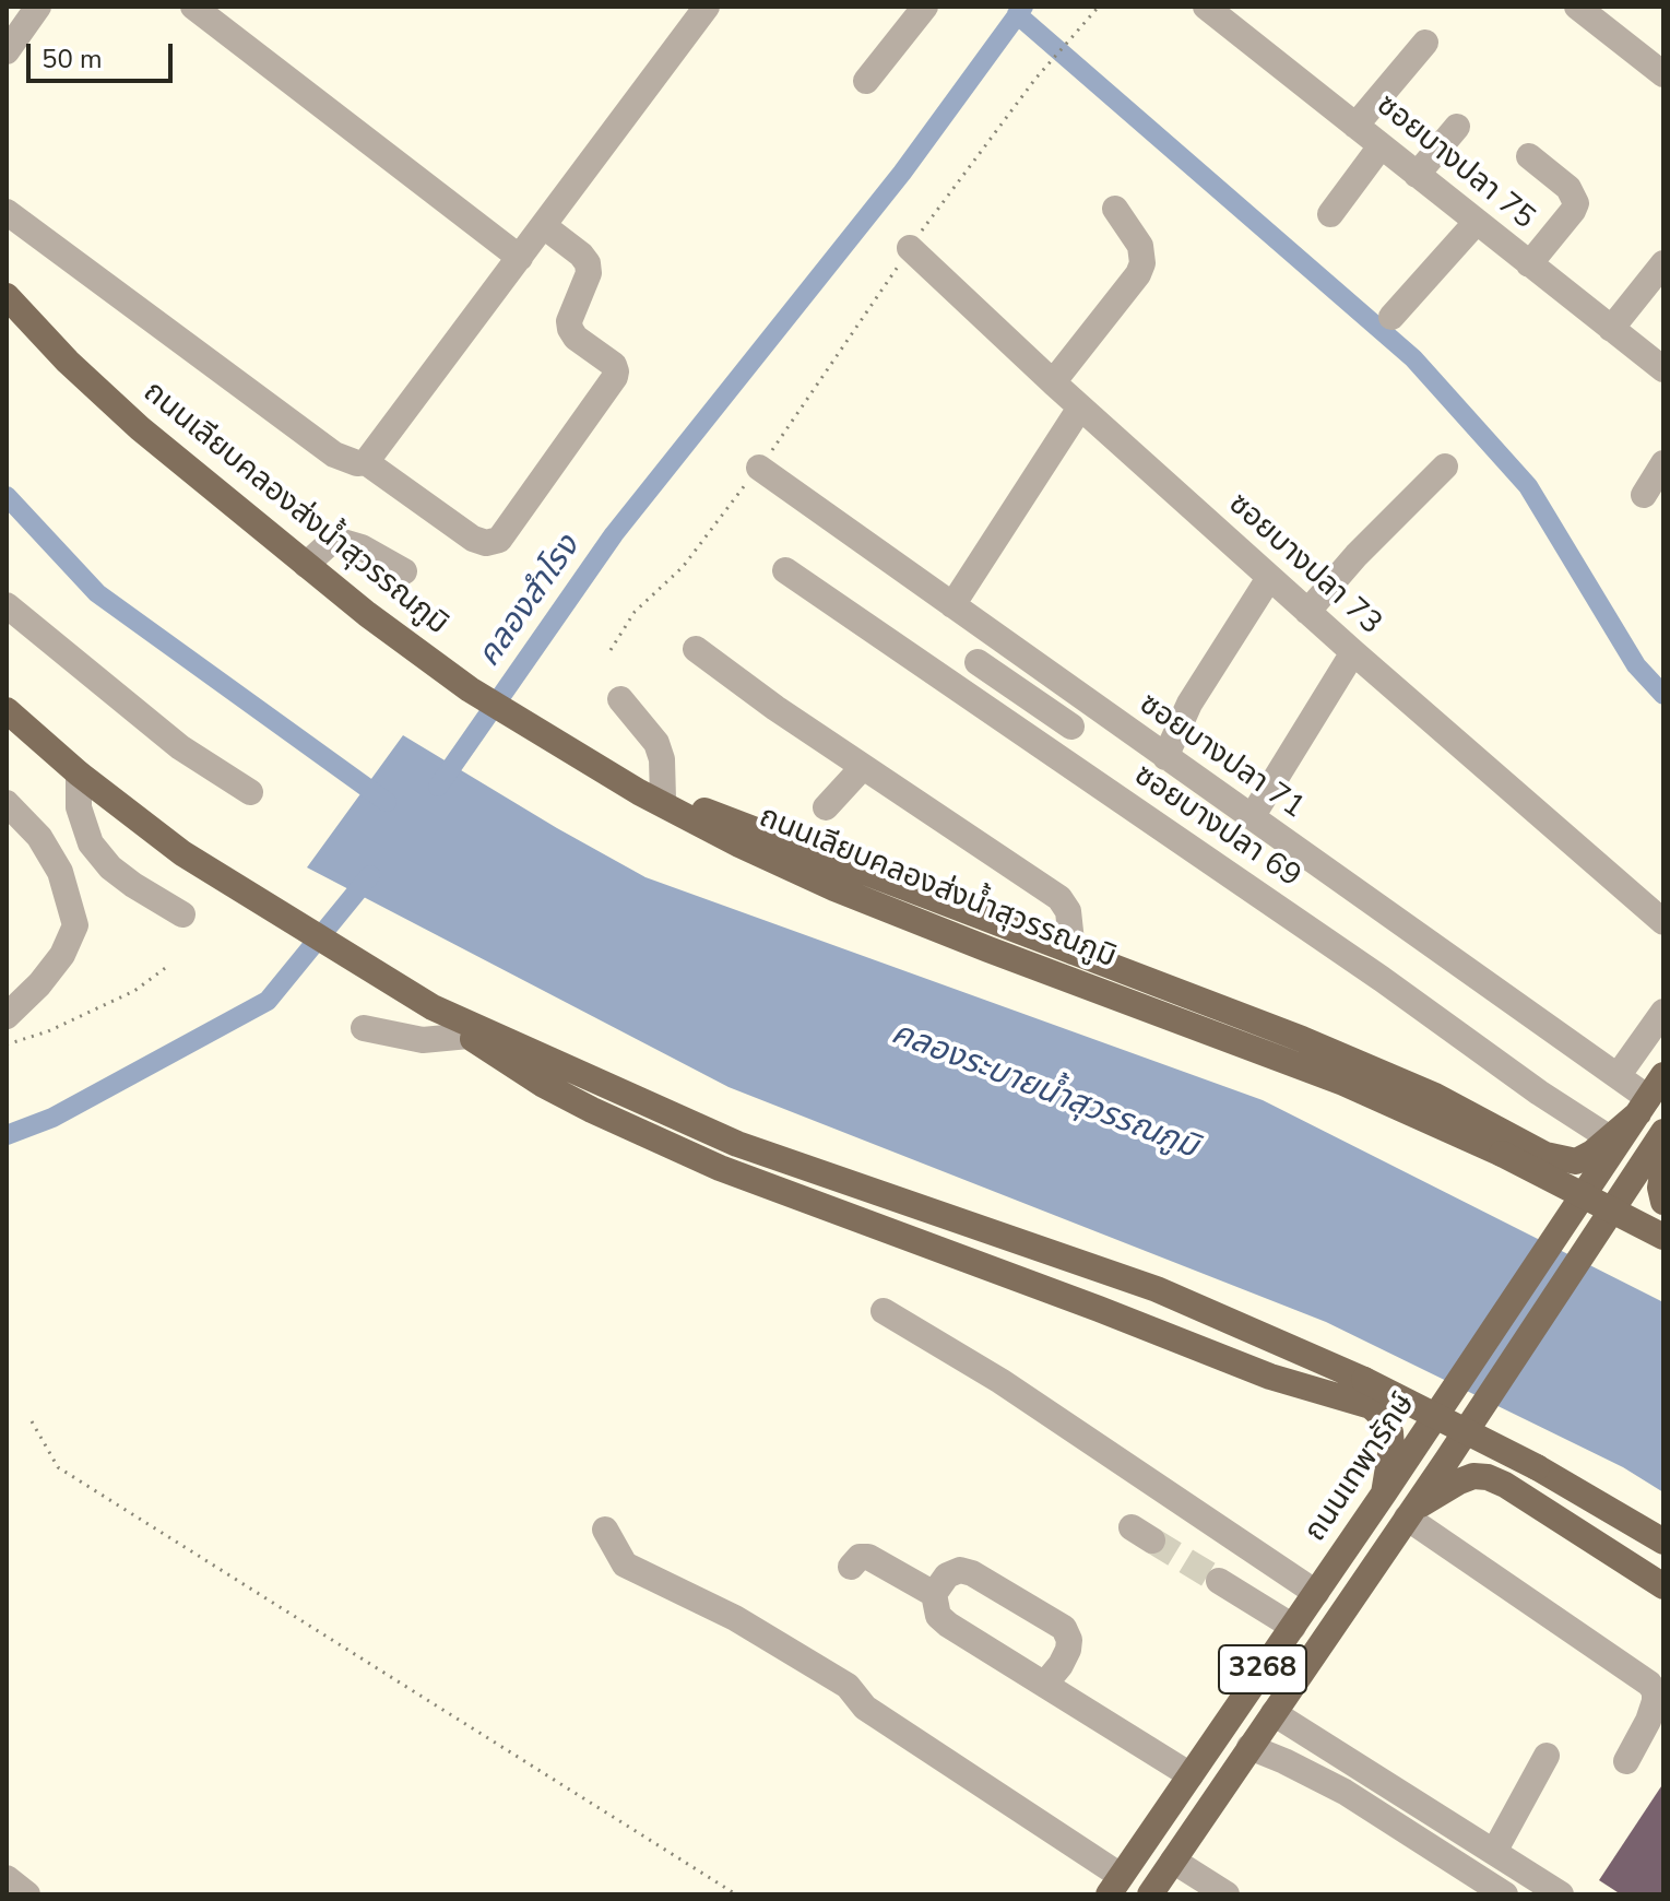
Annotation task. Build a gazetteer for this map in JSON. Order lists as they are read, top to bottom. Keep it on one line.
{"streets":{"main road":["ถนนเลียบคลองส่งน้ำสุวรรณภูมิ","ถนนเทพารักษ์","3268"],"street":["ซอยบางปลา 75","ซอยบางปลา 73","ซอยบางปลา 71","ซอยบางปลา 69"]},"crossings":[["ซอยบางปลา 71","ถนนเทพารักษ์"]],"water":["คลองสำโรง","คลองระบายน้ำสุวรรณภูมิ"],"scale_bar":"50 m"}
